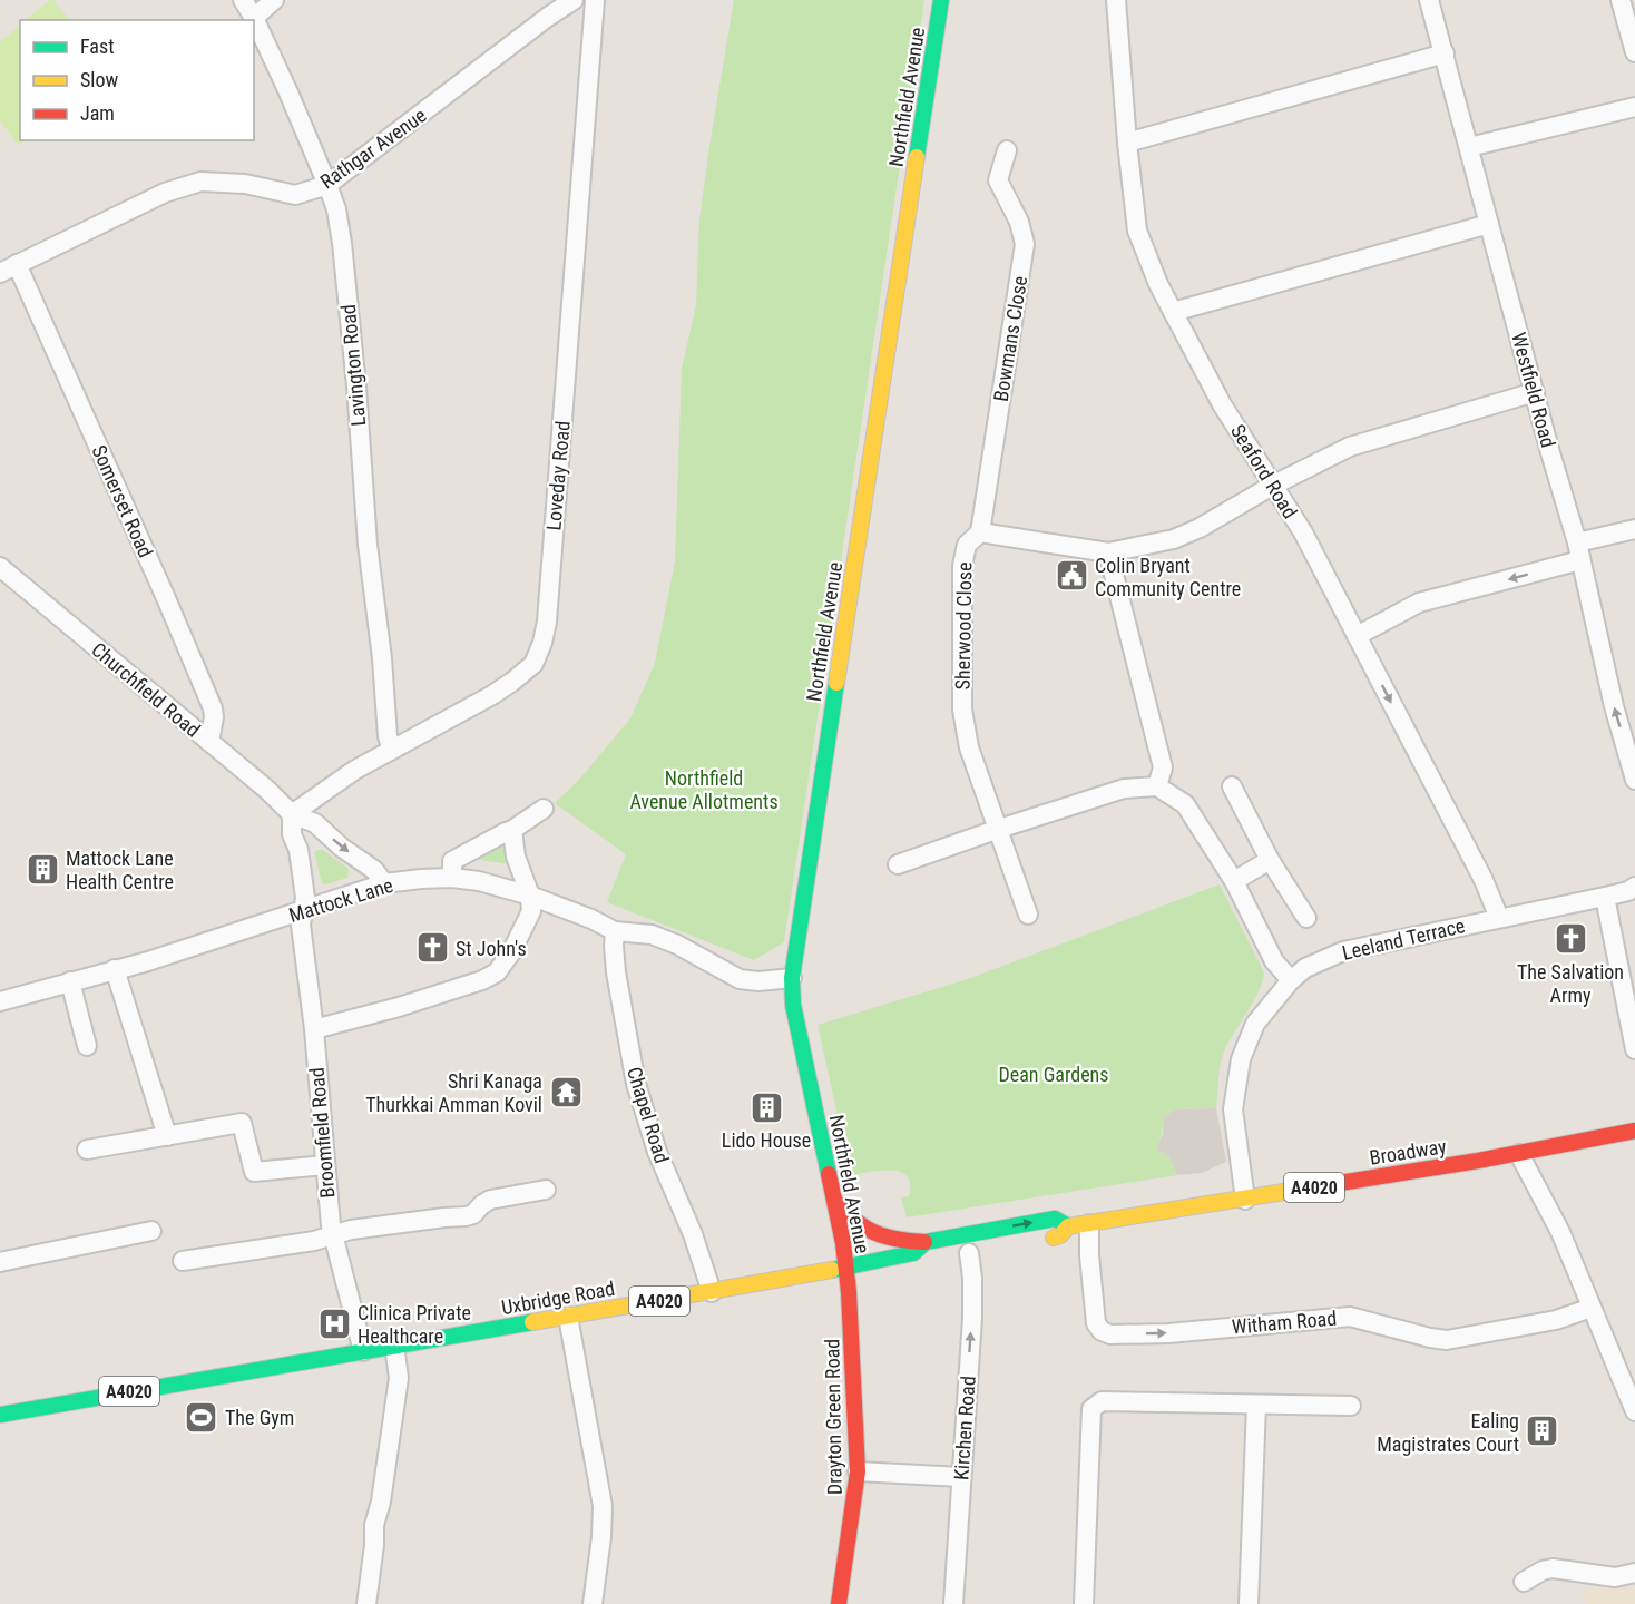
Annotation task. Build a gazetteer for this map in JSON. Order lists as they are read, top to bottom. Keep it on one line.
{"streets":{"main road":["Northfield Avenue","Broadway","A4020","Uxbridge Road","Drayton Green Road"],"street":["Rathgar Avenue","Bowmans Close","Lavington Road","Westfield Road","Seaford Road","Loveday Road","Somerset Road","Sherwood Close","Churchfield Road","Mattock Lane","Leeland Terrace","Chapel Road","Broomfield Road","Witham Road","Kirchen Road"]},"crossings":[["Northfield Avenue","Mattock Lane"],["Northfield Avenue","Broadway"],["Northfield Avenue","A4020"],["Northfield Avenue","Uxbridge Road"],["Northfield Avenue","Drayton Green Road"],["Rathgar Avenue","Lavington Road"],["Rathgar Avenue","Somerset Road"],["Bowmans Close","Sherwood Close"],["Lavington Road","Loveday Road"],["Westfield Road","Sherwood Close"],["Seaford Road","Sherwood Close"],["Seaford Road","Leeland Terrace"],["Loveday Road","Churchfield Road"],["Somerset Road","Churchfield Road"],["Churchfield Road","Mattock Lane"],["Mattock Lane","Chapel Road"],["Mattock Lane","Broomfield Road"],["Leeland Terrace","Broadway"],["Chapel Road","Uxbridge Road"],["Broomfield Road","Uxbridge Road"],["Broadway","Witham Road"],["A4020","Uxbridge Road"],["A4020","Drayton Green Road"],["Uxbridge Road","Drayton Green Road"]],"one_way":["Witham Road","Kirchen Road"],"parks":["Northfield Avenue Allotments","Dean Gardens"],"places":{"public building":["Colin Bryant Community Centre"],"building":["Mattock Lane Health Centre","Lido House","Ealing Magistrates Court"],"church":["The Salvation Army","St John's"],"temple":["Shri Kanaga Thurkkai Amman Kovil"],"hospital":["Clinica Private Healthcare"],"sports":["The Gym"]},"legend":["Fast","Slow","Jam"]}
